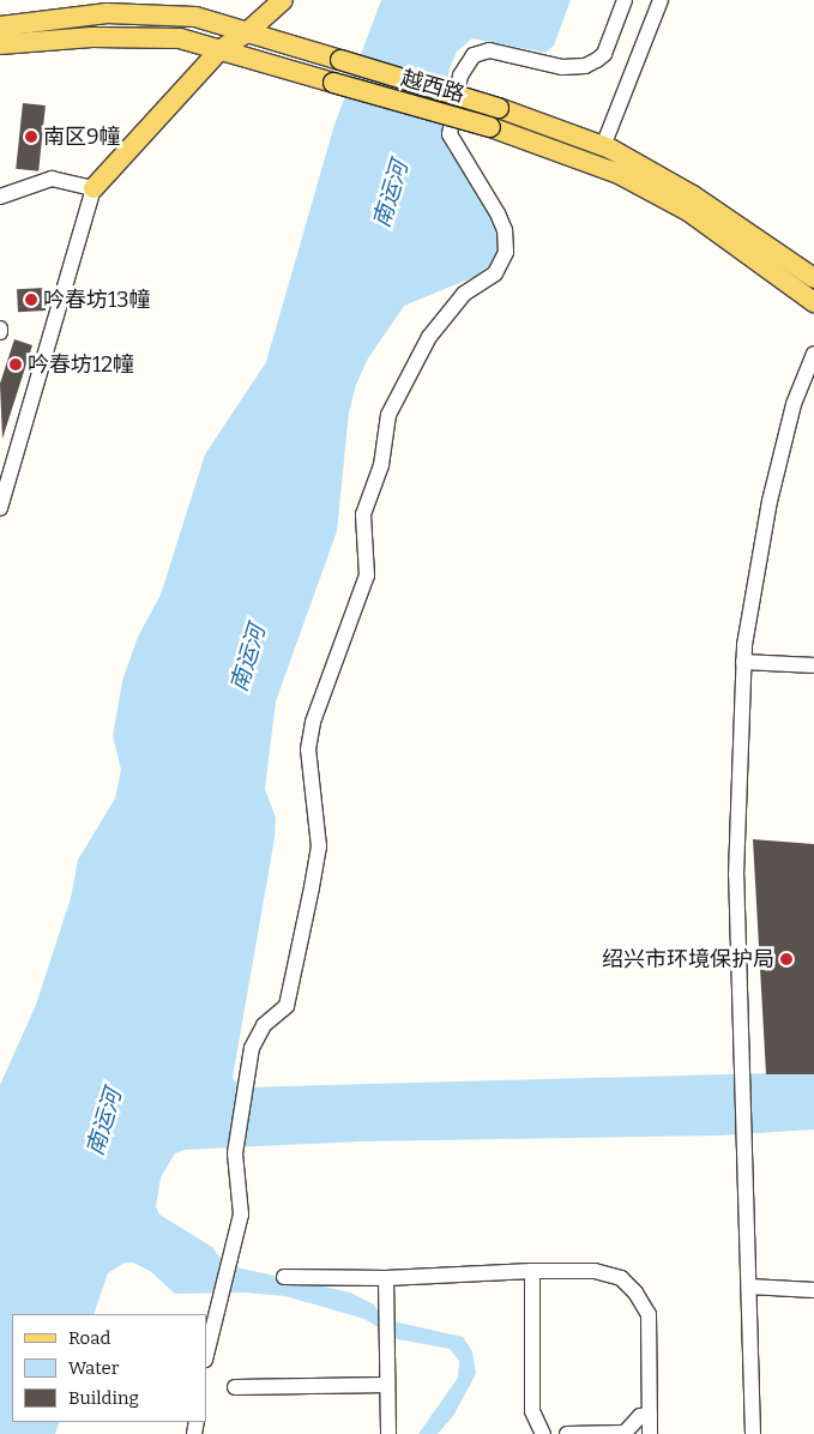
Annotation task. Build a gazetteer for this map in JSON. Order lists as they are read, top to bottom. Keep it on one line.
{"streets":{"main road":["越西路"]},"water":["南运河"],"places":["南区9幢","吟春坊13幢","吟春坊12幢","绍兴市环境保护局"],"legend":["Road","Water","Building"]}
